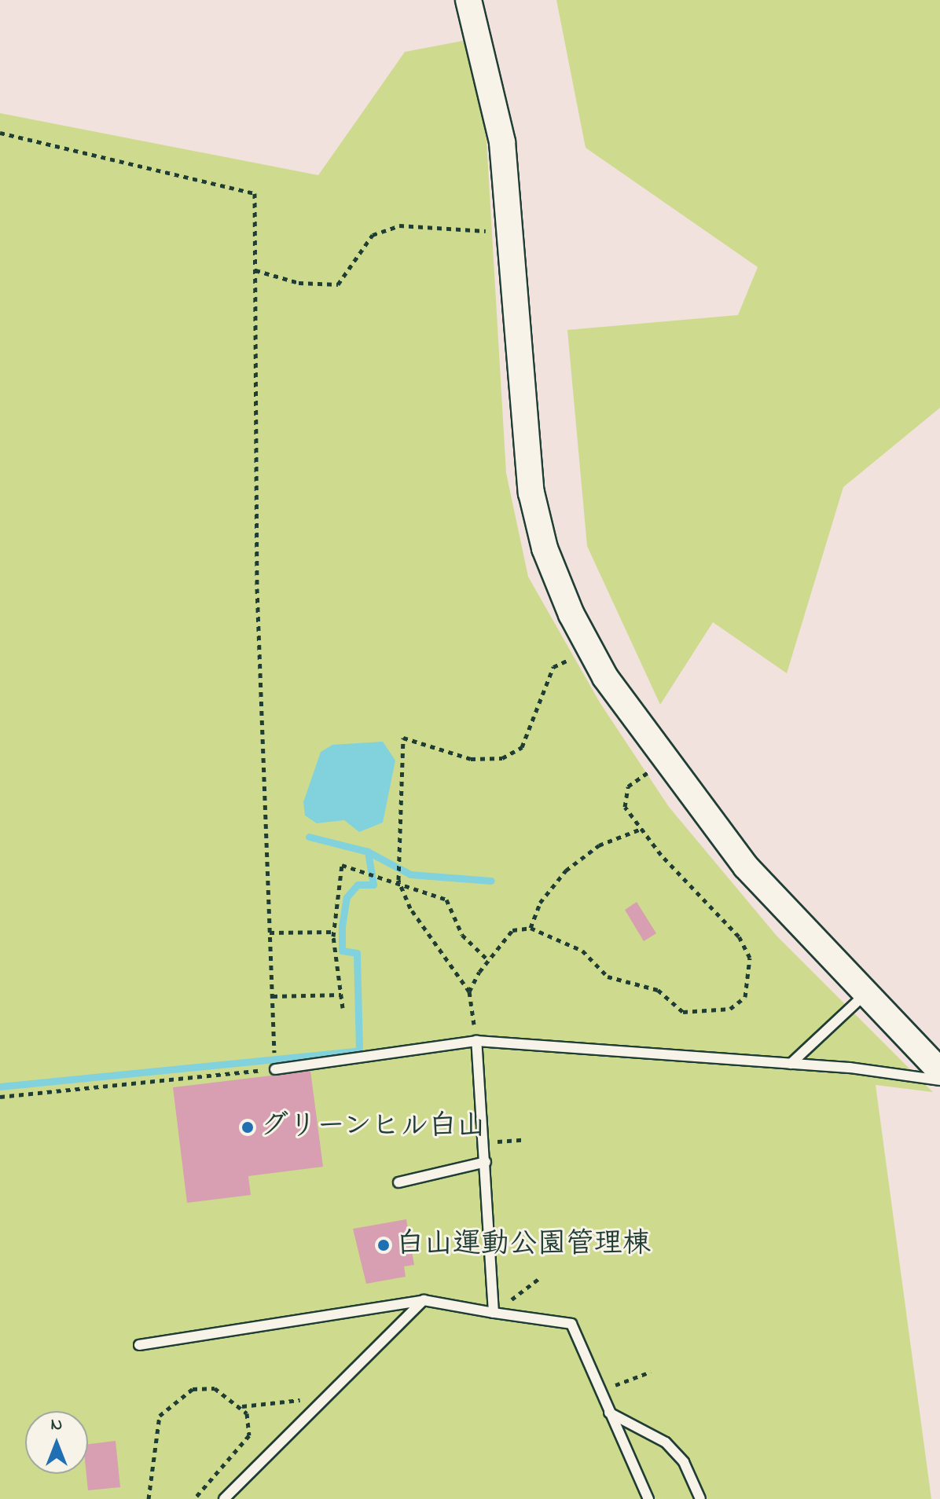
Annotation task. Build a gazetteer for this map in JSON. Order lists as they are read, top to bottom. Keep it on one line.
{"places":["グリーンヒル白山","白山運動公園管理棟"],"north":"top"}
